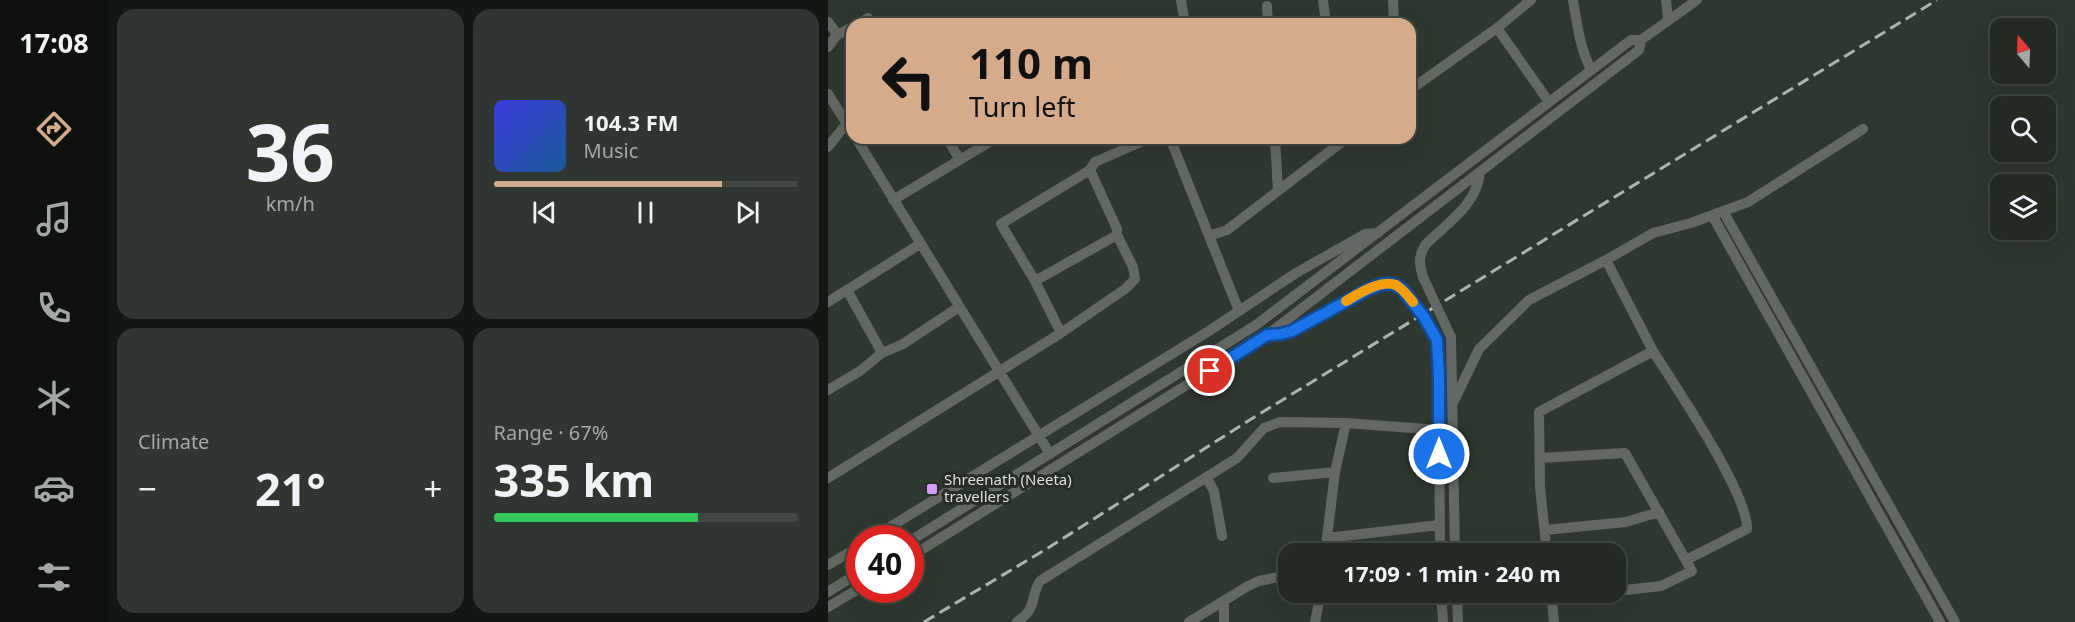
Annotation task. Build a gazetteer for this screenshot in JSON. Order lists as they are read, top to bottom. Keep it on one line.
{"places":{"transit":["Shreenath (Neeta) travellers"]},"north":"top","page":{"tabs":"17:08","tile":[["36","km/h"],"Climate",["Range · 67%","335 km"]],"turn":["110 m","Turn left"],"song":["104.3 FM","Music"],"heat":["−","21°","+"],"limit":"40","trip":"17:09 · 1 min · 240 m"}}
